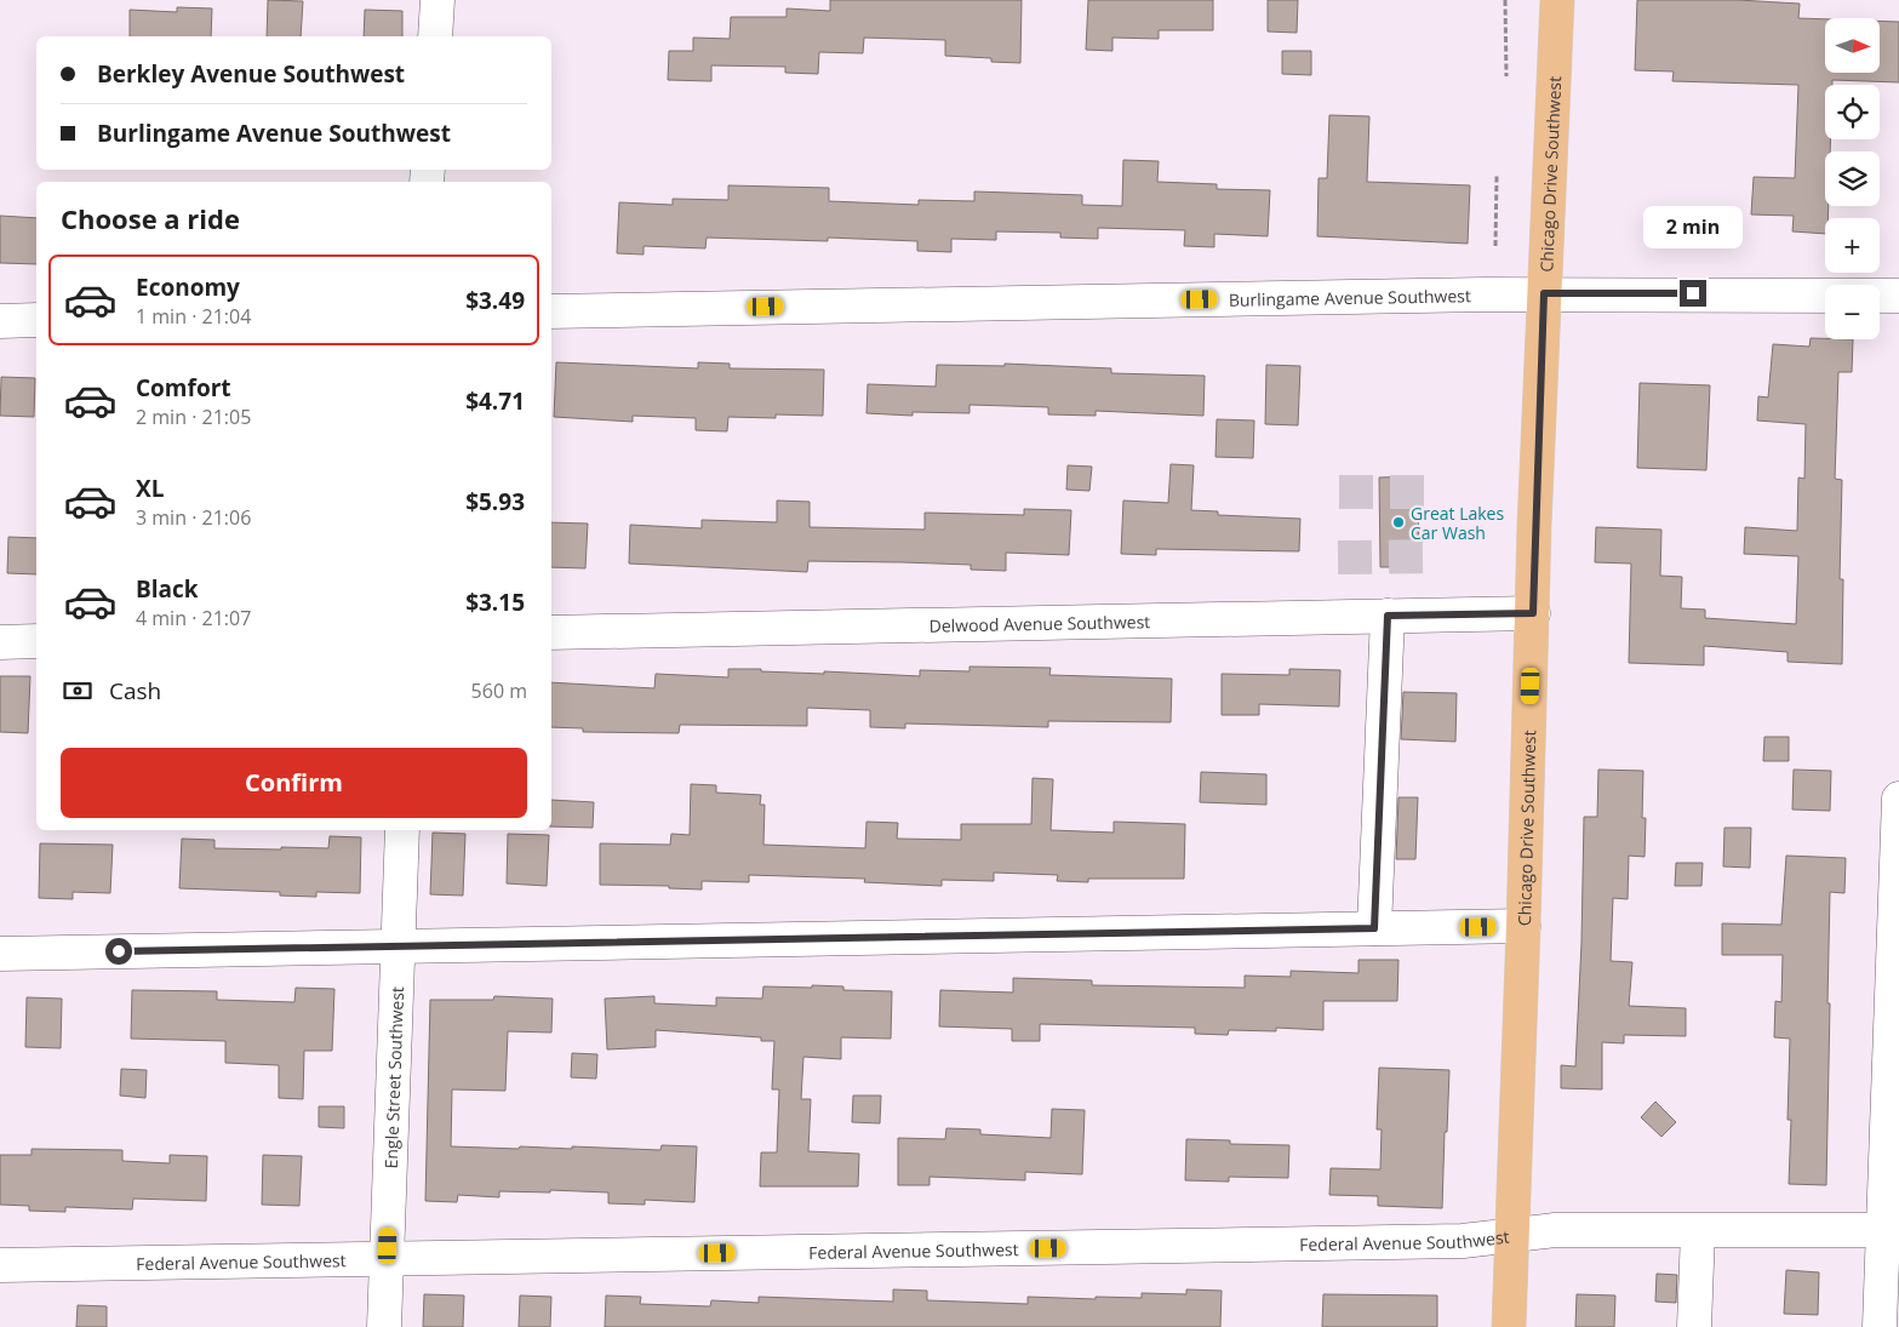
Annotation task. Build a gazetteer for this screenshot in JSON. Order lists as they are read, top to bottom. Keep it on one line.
{"streets":{"main road":["Chicago Drive Southwest"],"street":["Burlingame Avenue Southwest","Delwood Avenue Southwest","Engle Street Southwest","Federal Avenue Southwest"]},"crossings":[["Chicago Drive Southwest","Burlingame Avenue Southwest"],["Chicago Drive Southwest","Delwood Avenue Southwest"],["Chicago Drive Southwest","Federal Avenue Southwest"],["Engle Street Southwest","Federal Avenue Southwest"]],"places":["Great Lakes Car Wash"],"north":"right","page":{"map_buttons":["+","−"],"banner":["Berkley Avenue Southwest","Burlingame Avenue Southwest"],"heading":"Choose a ride","bubble":"2 min","list":[{"name":"Economy","note":"1 min · 21:04","value":"$3.49"},{"name":"Comfort","note":"2 min · 21:05","value":"$4.71"},{"name":"XL","note":"3 min · 21:06","value":"$5.93"},{"name":"Black","note":"4 min · 21:07","value":"$3.15"}],"pay":["Cash","560 m"],"buttons":"Confirm"}}
